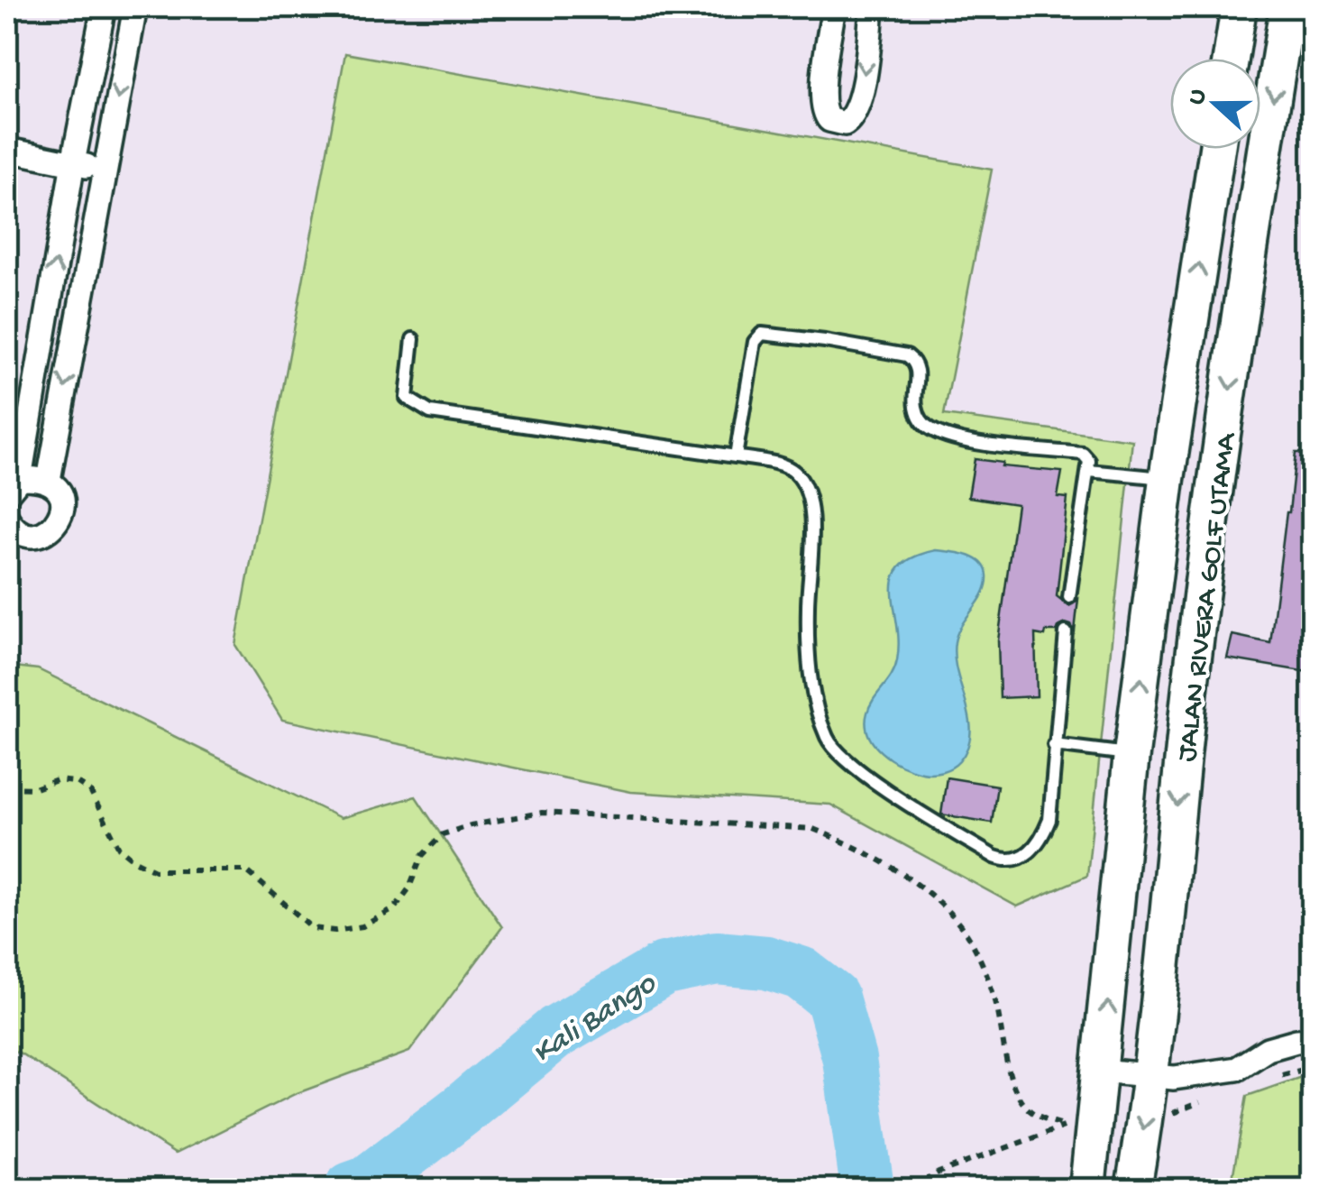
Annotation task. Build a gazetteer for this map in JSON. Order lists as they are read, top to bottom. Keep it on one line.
{"streets":{"street":["JALAN RIVERA GOLF UTAMA"]},"water":["Kali Bango"],"north":"left"}
